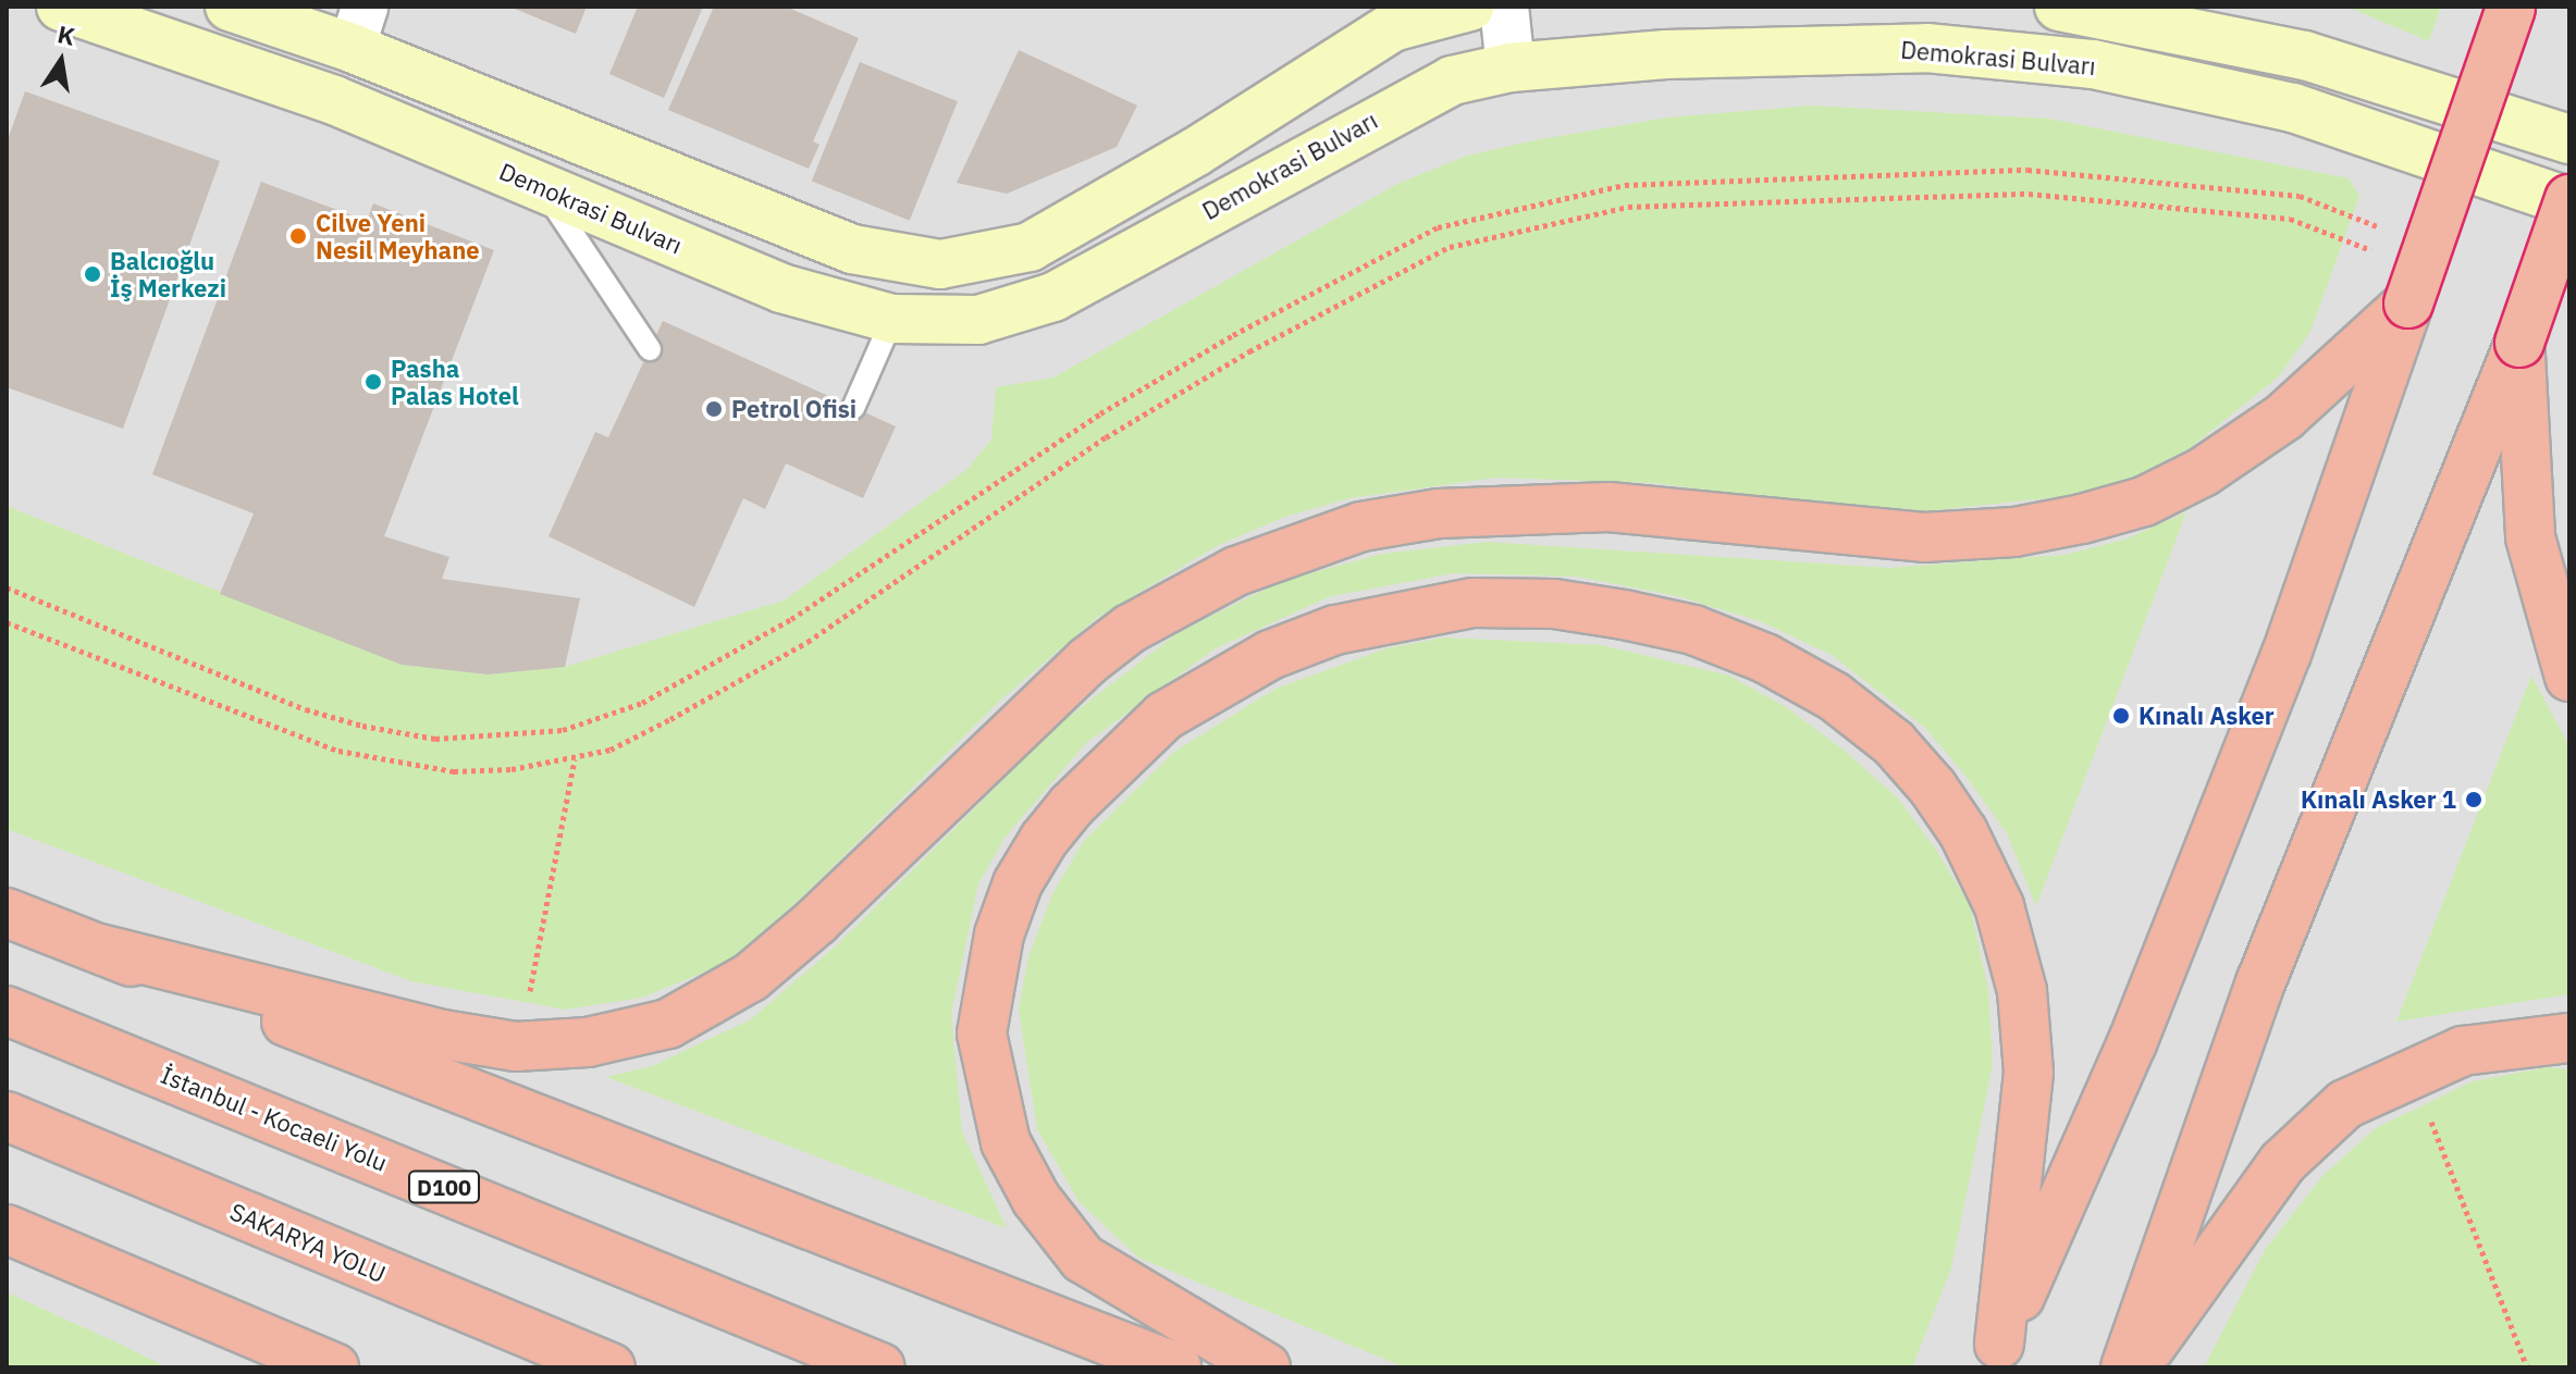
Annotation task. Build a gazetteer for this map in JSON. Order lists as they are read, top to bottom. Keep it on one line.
{"streets":{"highway":["İstanbul - Kocaeli Yolu","D100","SAKARYA YOLU"],"main road":["Demokrasi Bulvarı"]},"places":["Cilve Yeni Nesil Meyhane","Balcıoğlu İş Merkezi","Pasha Palas Hotel","Petrol Ofisi","Kınalı Asker","Kınalı Asker 1"],"north":"top"}
